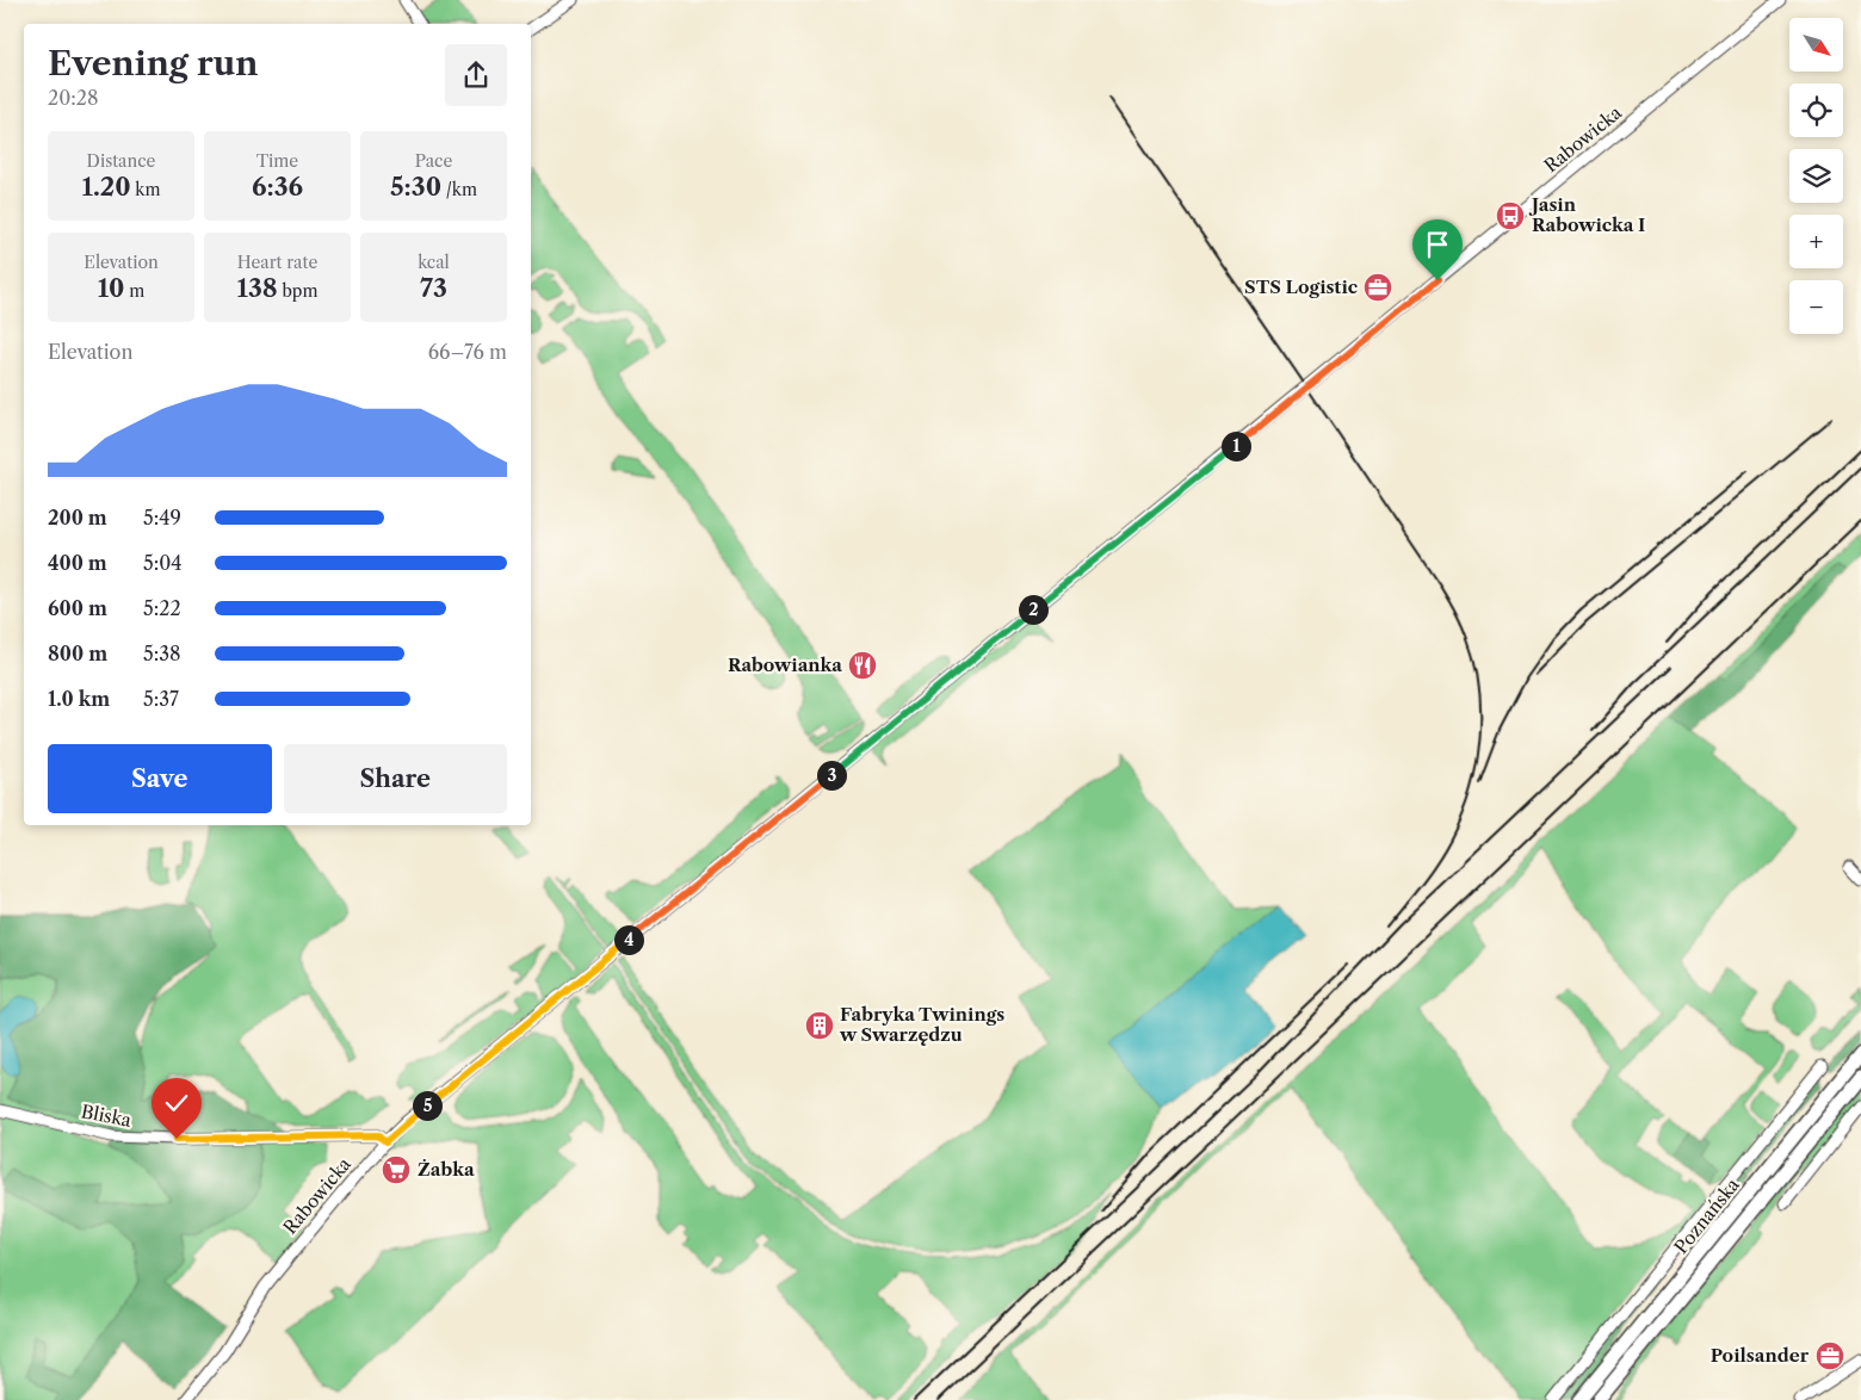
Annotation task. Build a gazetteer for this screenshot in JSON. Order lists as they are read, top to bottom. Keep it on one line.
{"streets":{"main road":["Poznańska"],"street":["Rabowicka","Bliska"]},"crossings":[["Rabowicka","Bliska"]],"places":{"bus stop":["Jasin Rabowicka I"],"office":["STS Logistic","Poilsander"],"restaurant":["Rabowianka"],"building":["Fabryka Twinings w Swarzędzu"],"supermarket":["Żabka"]},"north":"bottom right","page":{"map_buttons":["+","−"],"heading":["Evening run","20:28"],"stats":[["Distance","1.20 km"],["Time","6:36"],["Pace","5:30 /km"],["Elevation","10 m"],["Heart rate","138 bpm"],["kcal","73"]],"chart":["Elevation","66–76 m"],"pins":["1","2","3","4","5"],"list":[{"name":"200 m","note":"5:49"},{"name":"400 m","note":"5:04"},{"name":"600 m","note":"5:22"},{"name":"800 m","note":"5:38"},{"name":"1.0 km","note":"5:37"}],"buttons":["Save","Share"]}}
